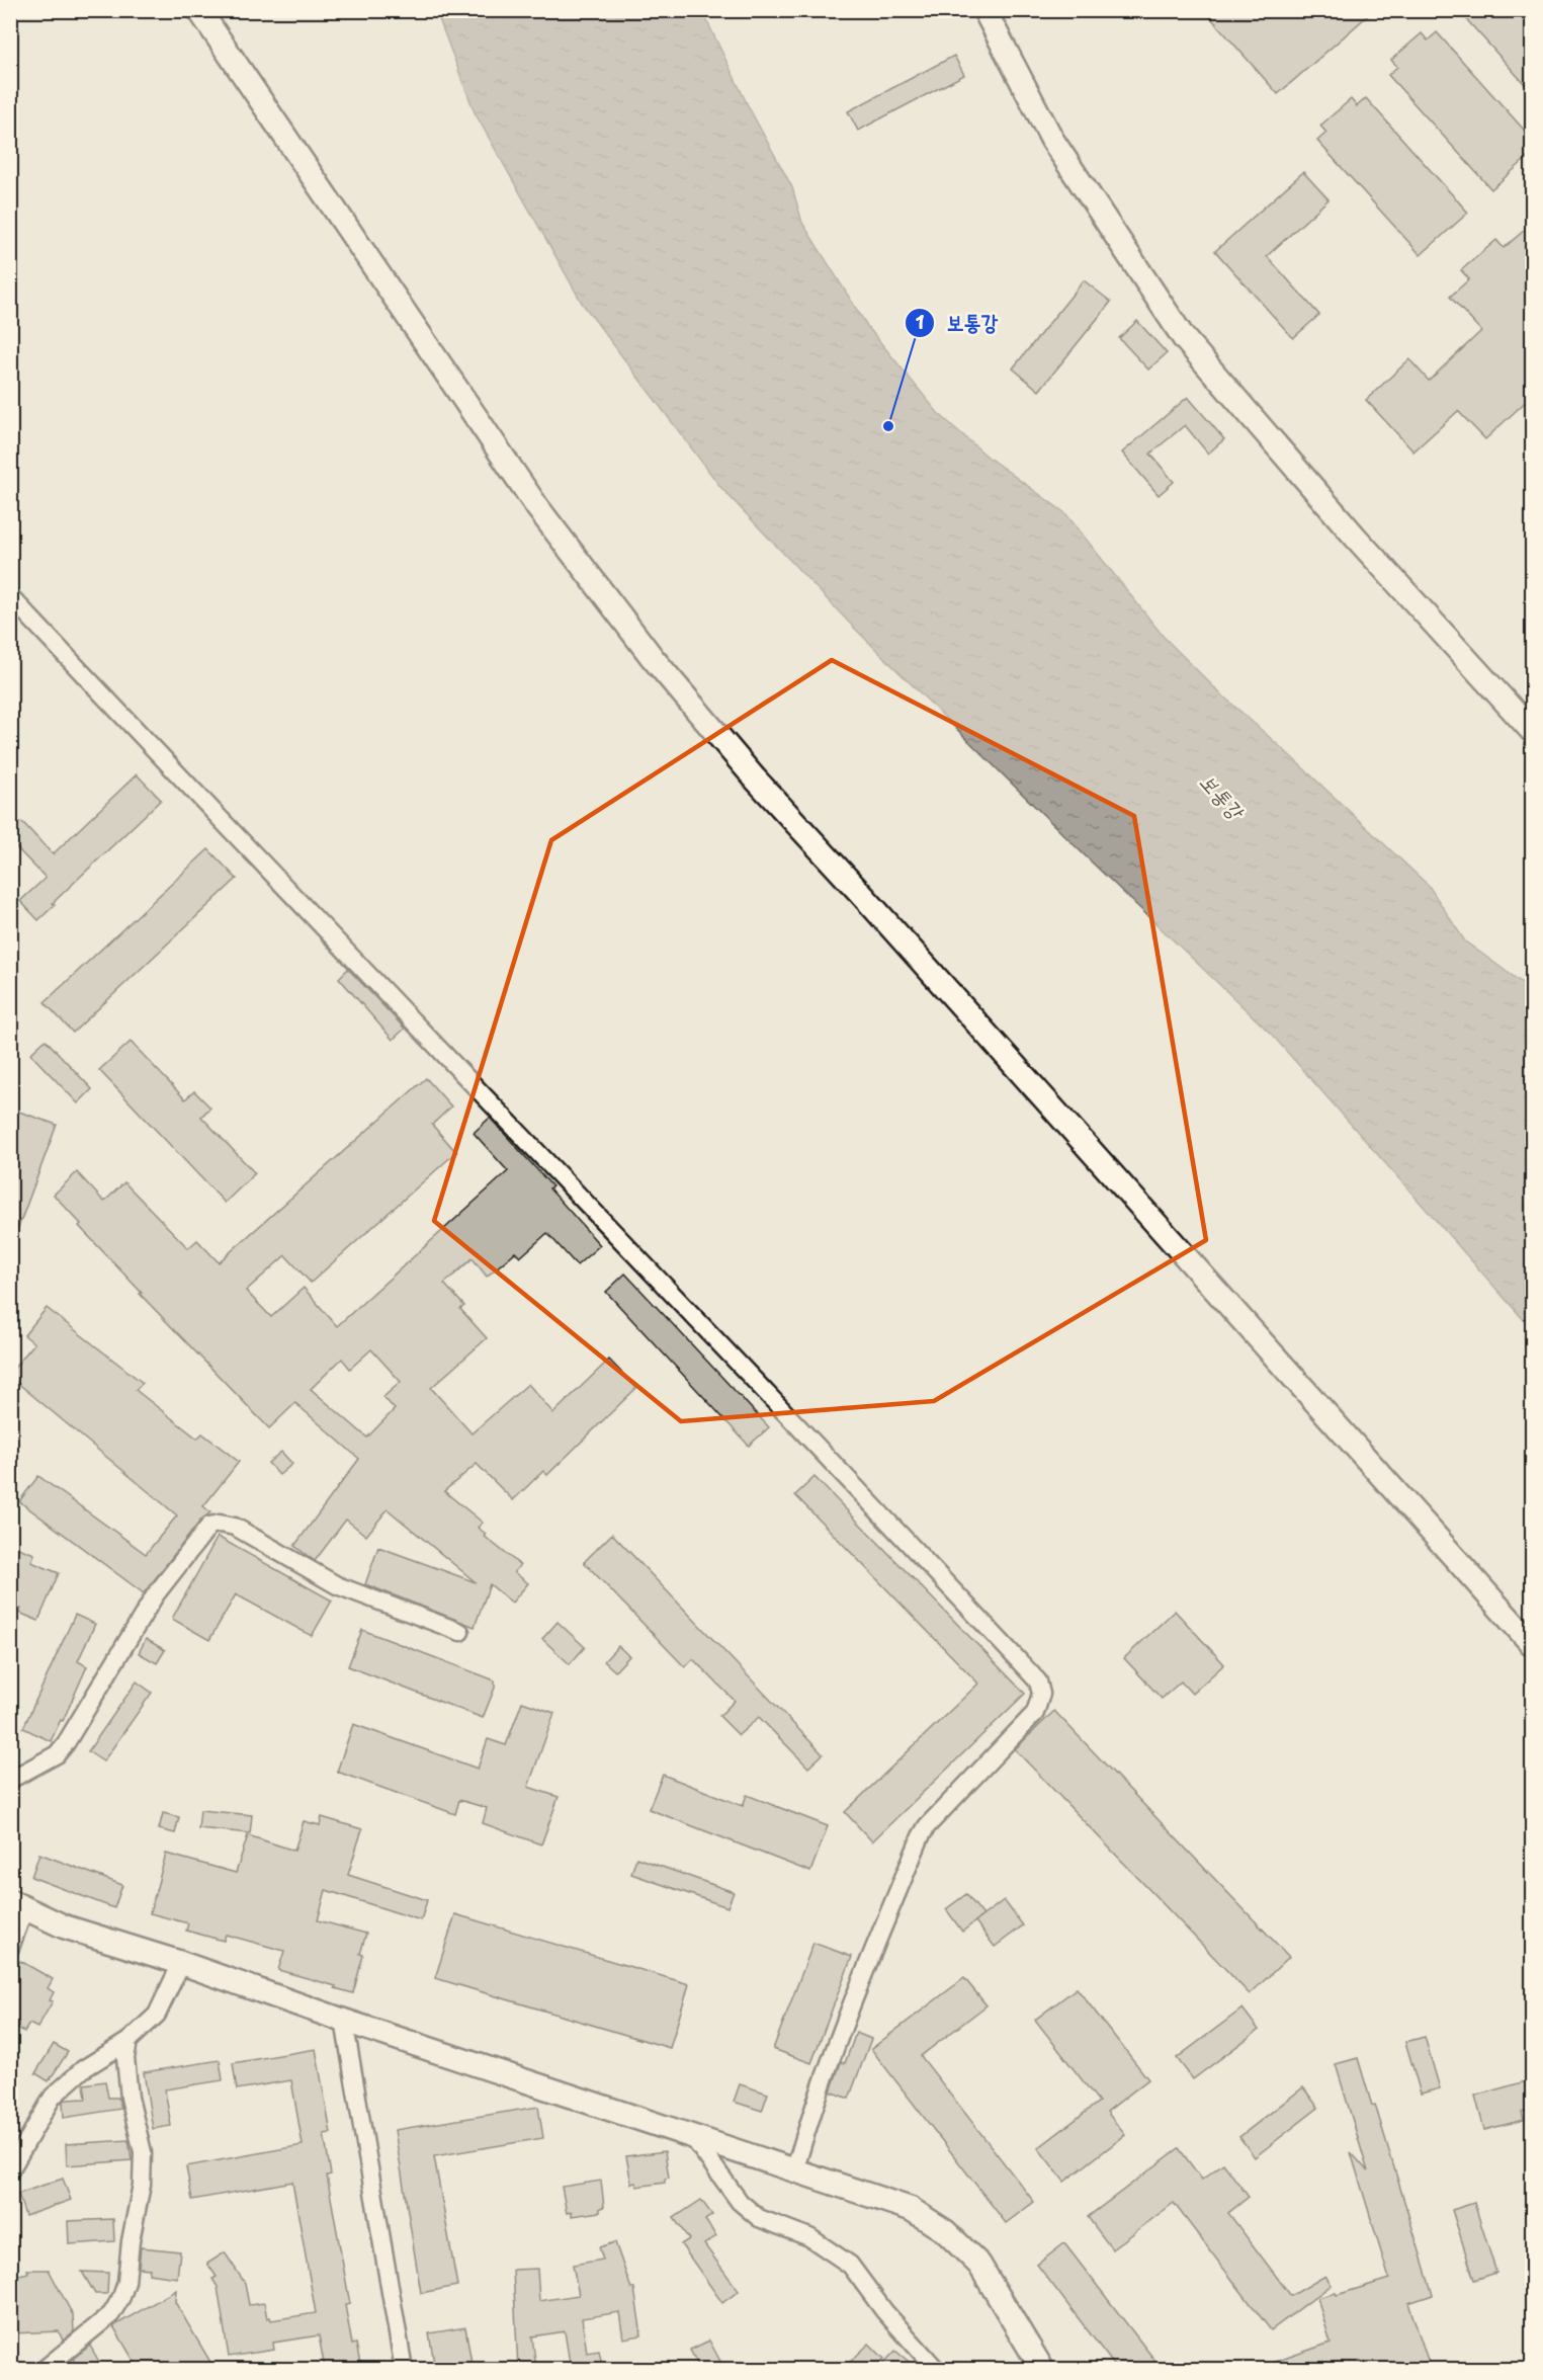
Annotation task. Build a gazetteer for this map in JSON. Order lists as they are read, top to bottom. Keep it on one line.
{"water":["보통강"],"places":["보통강"]}
